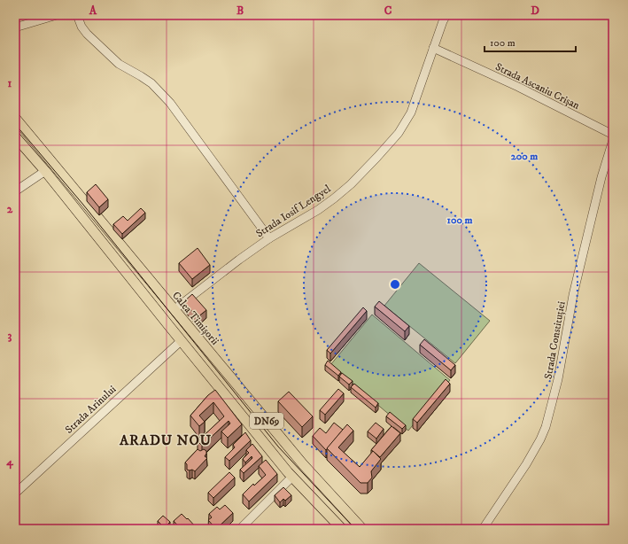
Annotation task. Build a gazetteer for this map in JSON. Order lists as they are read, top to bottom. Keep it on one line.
{"streets":{"main road":["Calea Timișorii","DN69"],"street":["Strada Ascaniu Crișan","Strada Iosif Lengyel","Strada Constituției","Strada Arinului"]},"crossings":[["Strada Ascaniu Crișan","Strada Iosif Lengyel"],["Strada Iosif Lengyel","Calea Timișorii"],["Strada Arinului","DN69"]],"districts":["ARADU NOU"],"scale_bar":"100 m","grid":{"columns":["A","B","C","D"],"rows":["1","2","3","4"]},"rings":["200 m","100 m"]}
